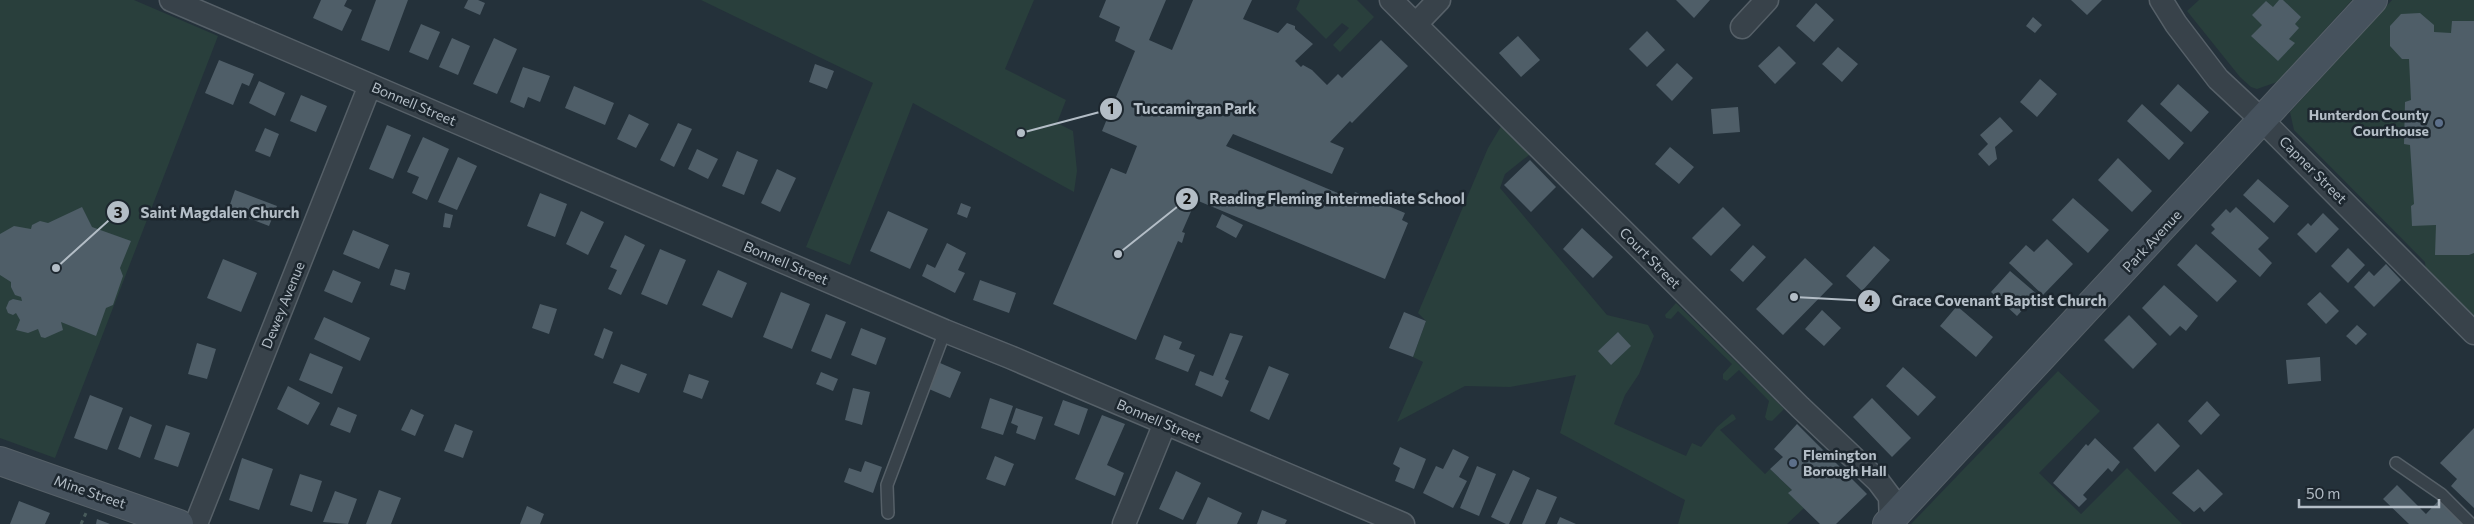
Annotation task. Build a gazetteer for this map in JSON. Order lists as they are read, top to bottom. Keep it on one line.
{"streets":{"street":["Bonnell Street","Capner Street","Park Avenue","Court Street","Dewey Avenue","Mine Street"]},"crossings":[["Bonnell Street","Dewey Avenue"],["Capner Street","Park Avenue"],["Park Avenue","Court Street"]],"places":["Hunterdon County Courthouse","Tuccamirgan Park","Reading Fleming Intermediate School","Saint Magdalen Church","Grace Covenant Baptist Church","Flemington Borough Hall"],"scale_bar":"50 m"}
